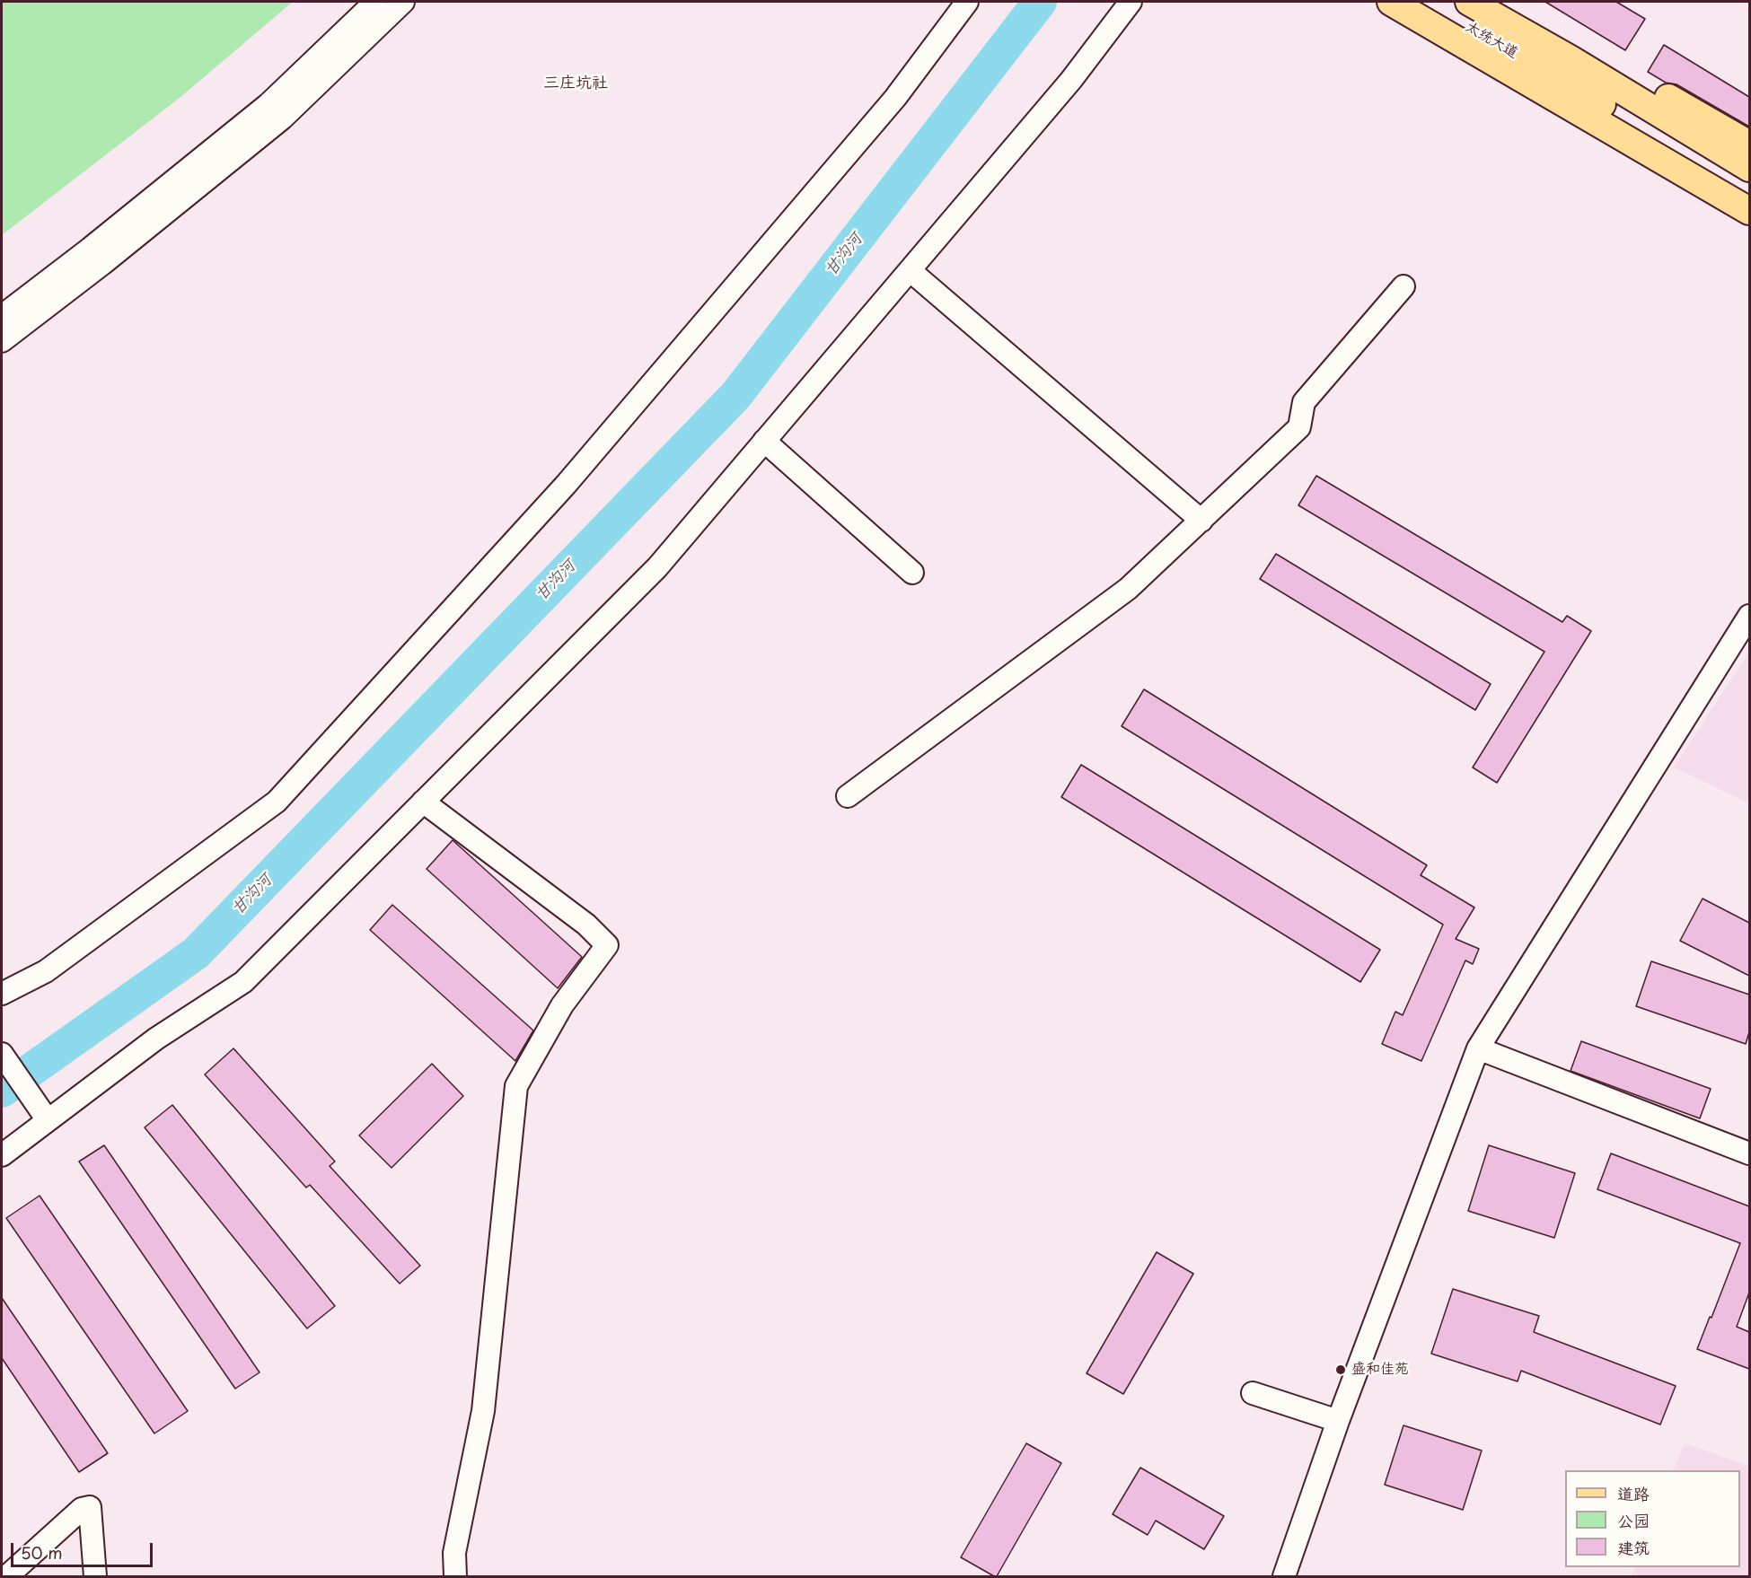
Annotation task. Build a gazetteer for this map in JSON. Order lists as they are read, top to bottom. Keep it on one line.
{"streets":{"main road":["太统大道"]},"districts":["三庄坑社"],"water":["甘沟河"],"places":["盛和佳苑"],"legend":["道路","公园","建筑"],"scale_bar":"50 m"}
